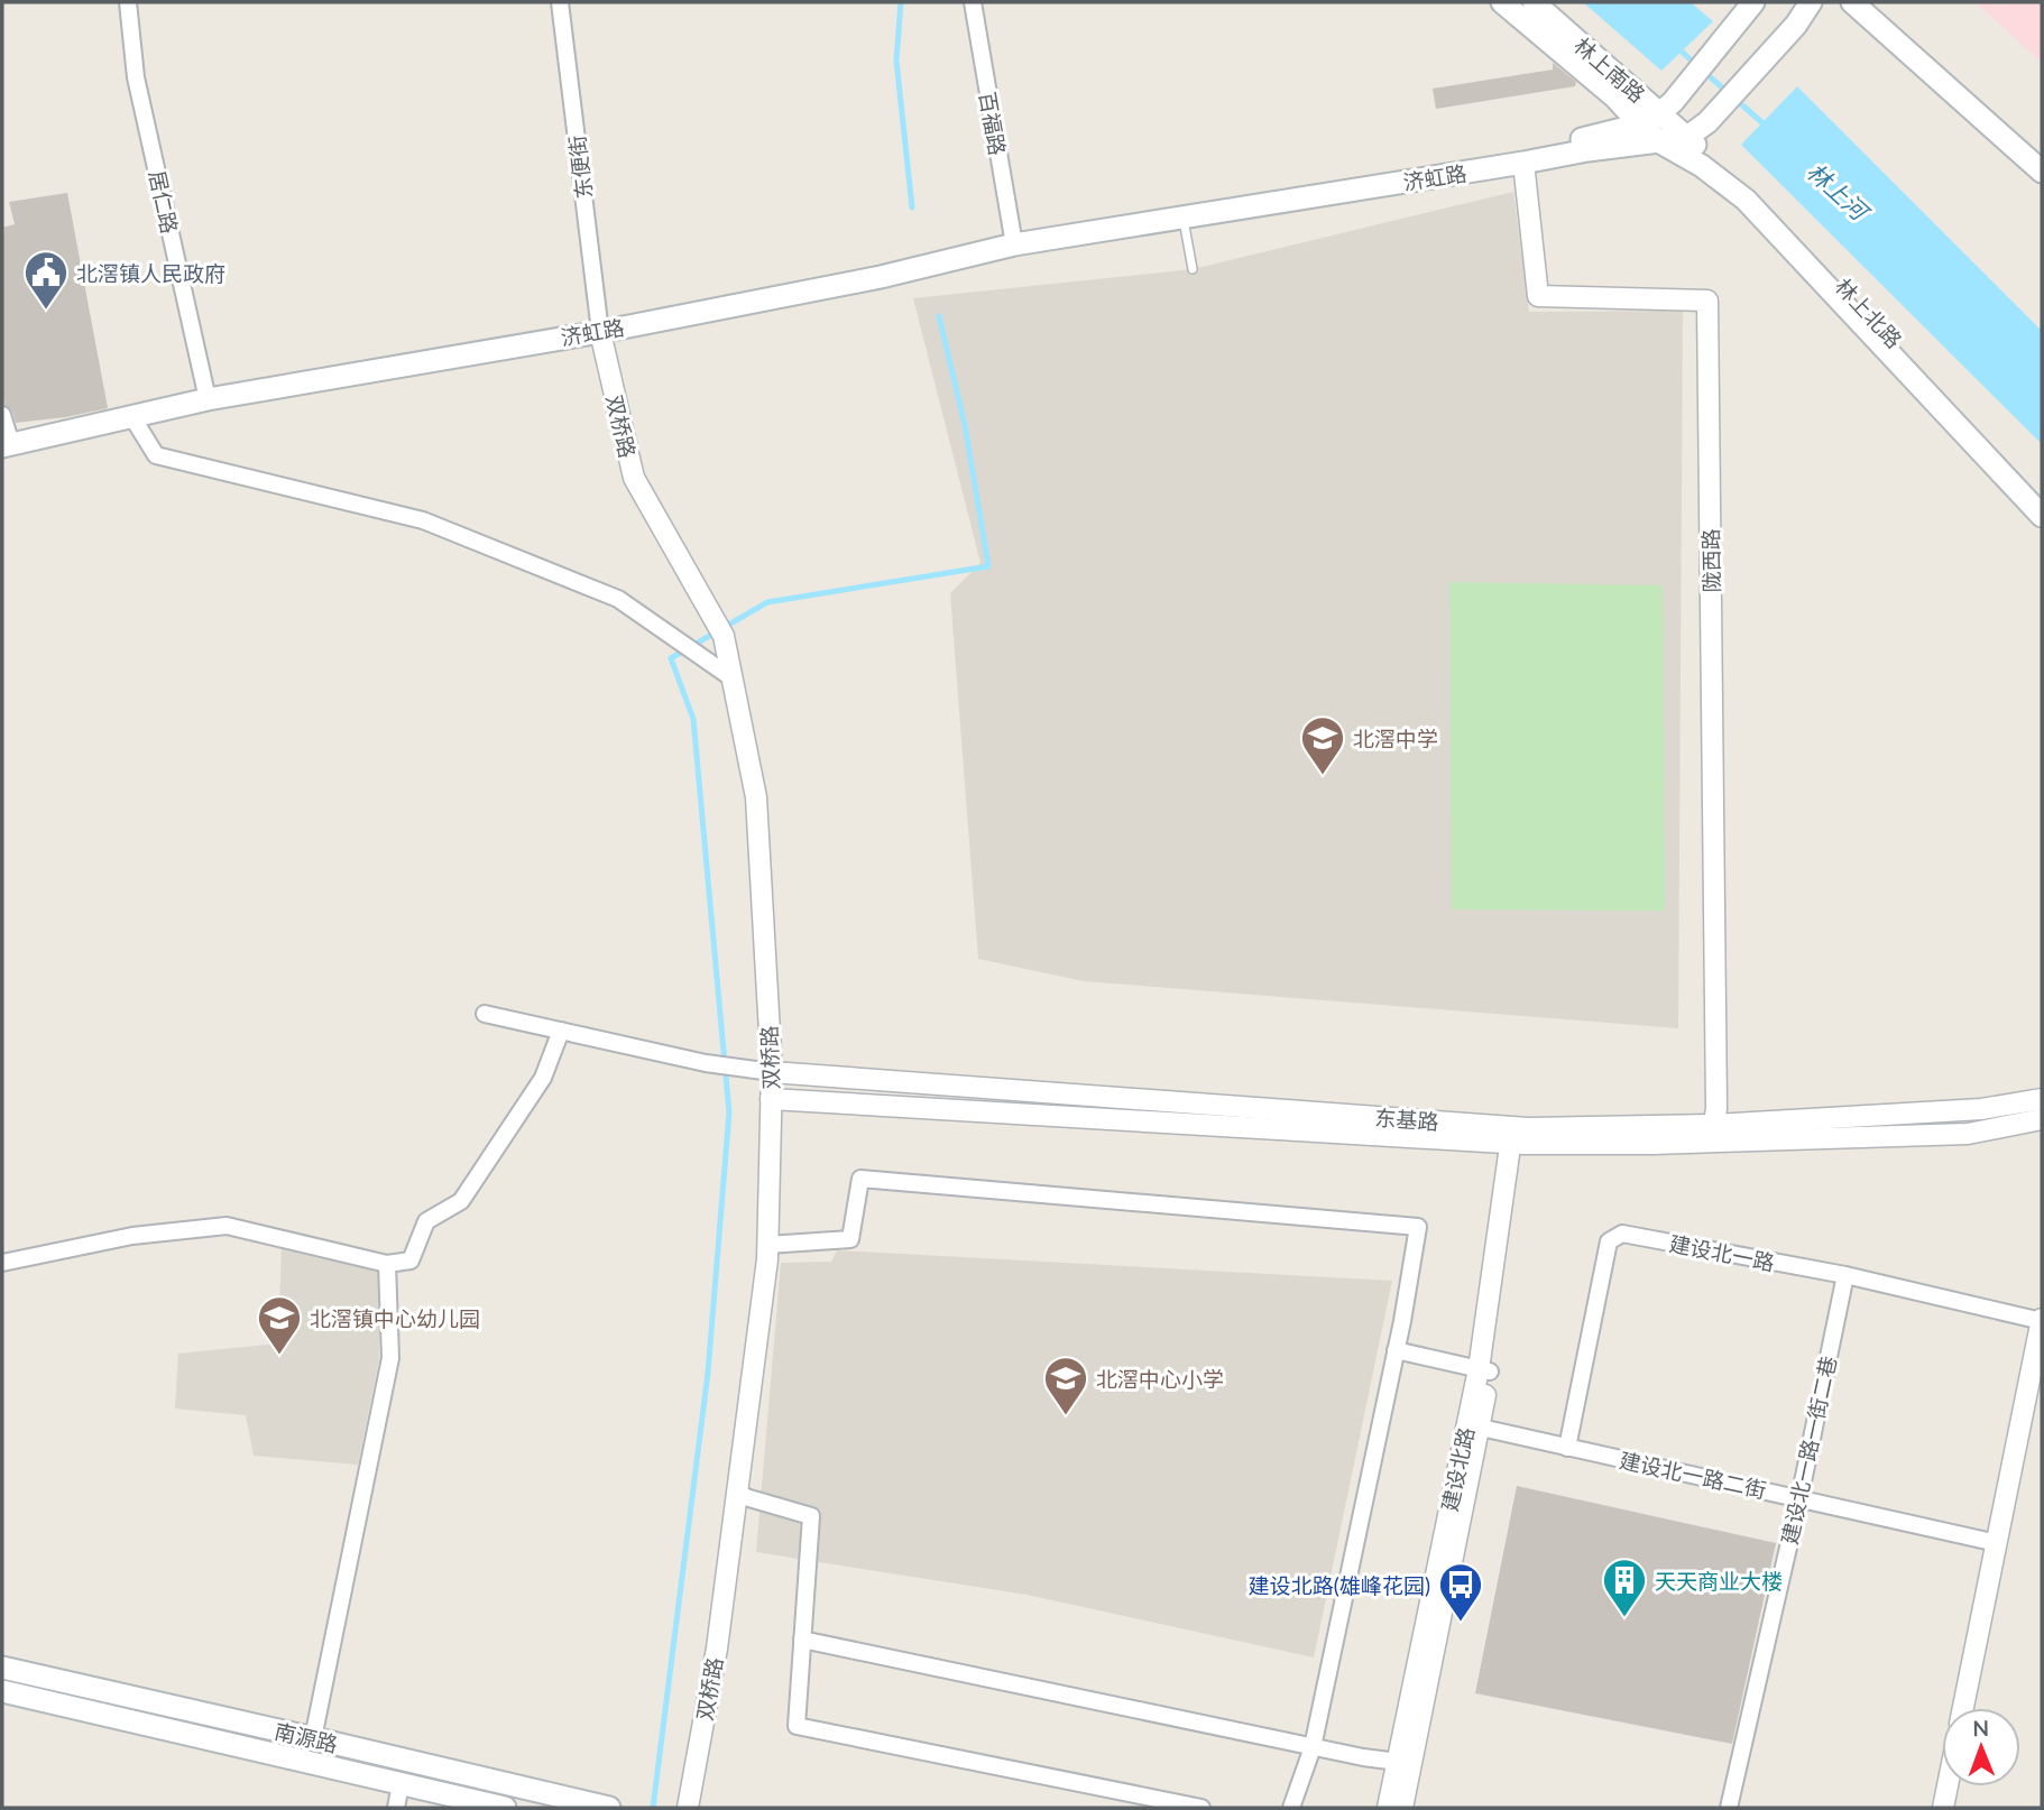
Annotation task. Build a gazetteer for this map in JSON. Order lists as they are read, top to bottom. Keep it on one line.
{"streets":{"main road":["林上南路","济虹路","林上北路","南源路"],"street":["百福路","东便街","居仁路","双桥路","陇西路","东基路","建设北一路","建设北一路一街二巷","建设北路","建设北一路二街"]},"crossings":[["林上南路","济虹路"],["林上南路","林上北路"],["百福路","济虹路"],["东便街","济虹路"],["东便街","双桥路"],["济虹路","居仁路"],["济虹路","林上北路"],["济虹路","双桥路"],["济虹路","陇西路"],["双桥路","东基路"],["陇西路","东基路"],["东基路","建设北路"],["建设北一路","建设北一路一街二巷"],["建设北一路","建设北一路二街"],["建设北一路一街二巷","建设北一路二街"],["建设北路","建设北一路二街"]],"water":["林上河"],"places":{"public building":["北滘镇人民政府"],"school or university":["北滘中学","北滘镇中心幼儿园","北滘中心小学"],"building":["天天商业大楼"],"bus stop":["建设北路(雄峰花园)"]},"north":"top"}
